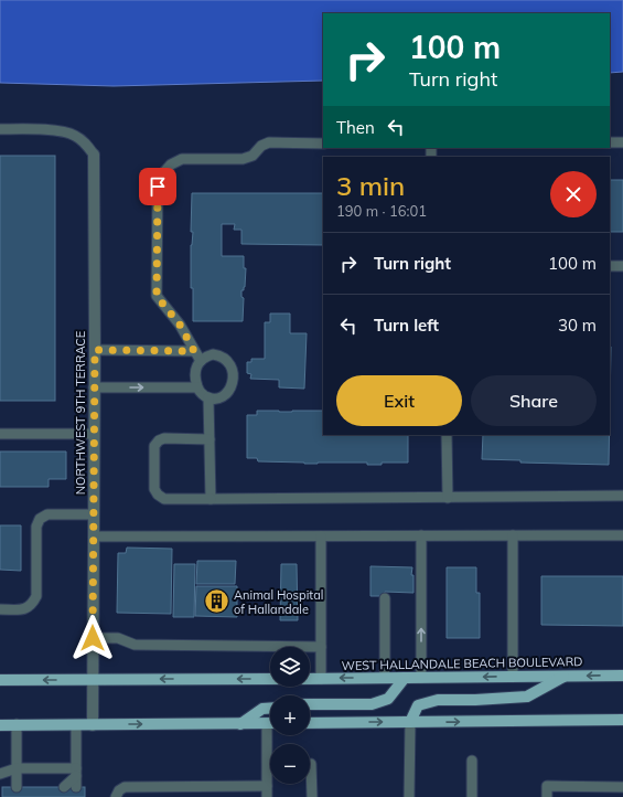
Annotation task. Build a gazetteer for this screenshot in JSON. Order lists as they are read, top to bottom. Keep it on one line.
{"streets":{"main road":["WEST HALLANDALE BEACH BOULEVARD"],"street":["NORTHWEST 9TH TERRACE"]},"places":{"building":["Animal Hospital of Hallandale"]},"page":{"turn":["100 m","Turn right"],"then":"Then","heading":["3 min","190 m · 16:01"],"list":[{"name":"Turn right","value":"100 m"},{"name":"Turn left","value":"30 m"}],"buttons":["Exit","Share"],"map_buttons":["+","−"]}}
